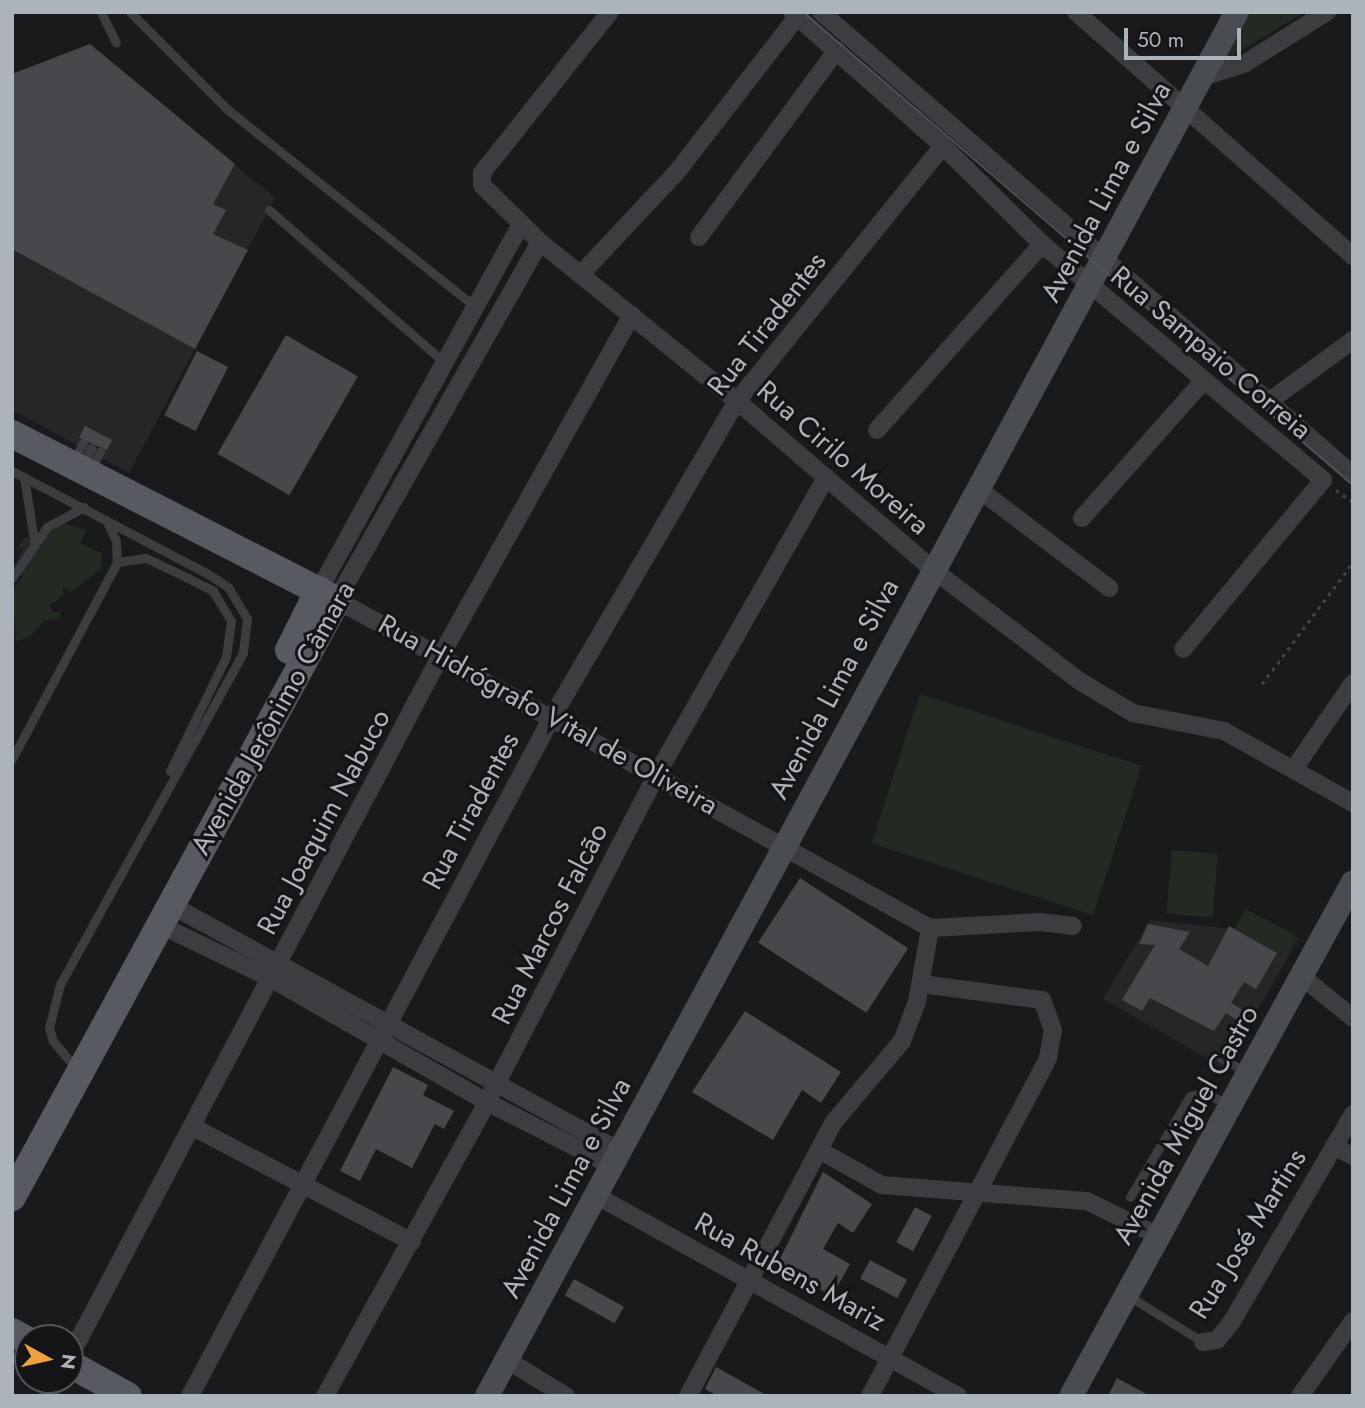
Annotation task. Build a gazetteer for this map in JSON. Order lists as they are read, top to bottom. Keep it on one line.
{"streets":{"main road":["Avenida Lima e Silva","Rua Hidrógrafo Vital de Oliveira","Avenida Jerônimo Câmara","Avenida Miguel Castro"],"street":["Rua Tiradentes","Rua Sampaio Correia","Rua Cirilo Moreira","Rua Joaquim Nabuco","Rua Marcos Falcão","Rua José Martins","Rua Rubens Mariz"]},"crossings":[["Avenida Lima e Silva","Rua Sampaio Correia"],["Avenida Lima e Silva","Rua Cirilo Moreira"],["Avenida Lima e Silva","Rua Hidrógrafo Vital de Oliveira"],["Avenida Lima e Silva","Rua Rubens Mariz"],["Rua Tiradentes","Rua Sampaio Correia"],["Rua Tiradentes","Rua Cirilo Moreira"],["Rua Tiradentes","Rua Hidrógrafo Vital de Oliveira"],["Rua Cirilo Moreira","Avenida Jerônimo Câmara"],["Rua Cirilo Moreira","Rua Joaquim Nabuco"],["Rua Cirilo Moreira","Rua Marcos Falcão"],["Rua Hidrógrafo Vital de Oliveira","Avenida Jerônimo Câmara"],["Rua Hidrógrafo Vital de Oliveira","Rua Joaquim Nabuco"],["Rua Hidrógrafo Vital de Oliveira","Rua Marcos Falcão"]],"scale_bar":"50 m","north":"right"}
